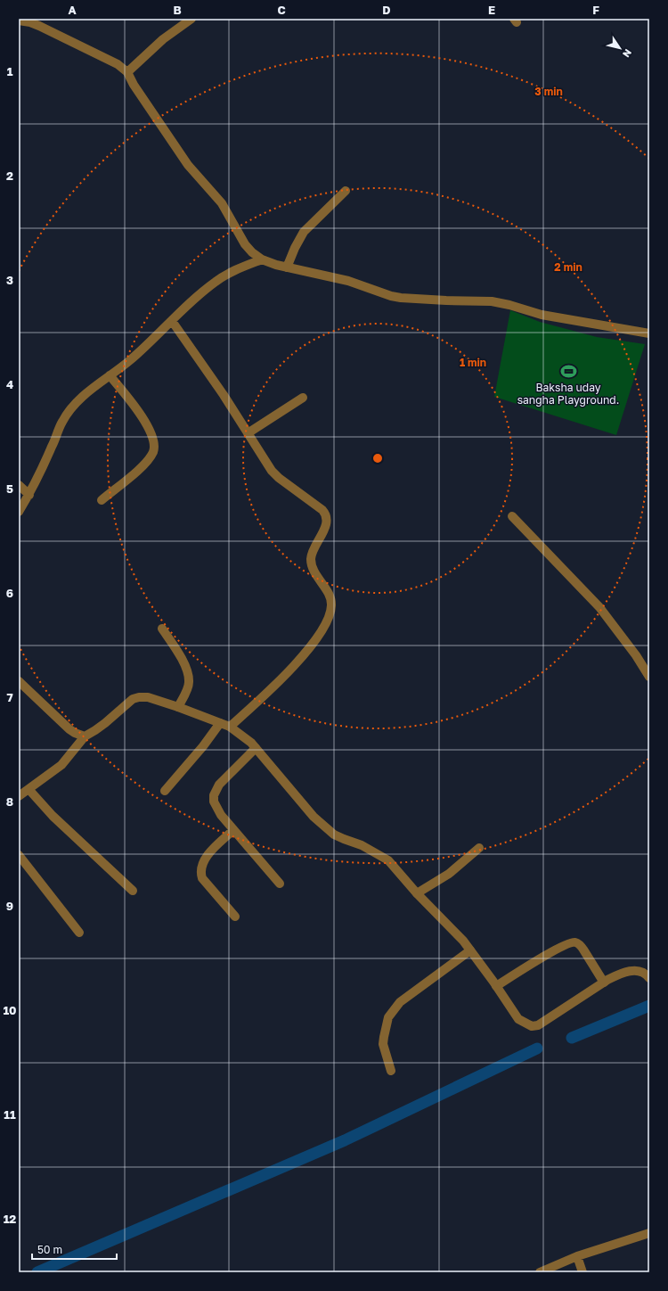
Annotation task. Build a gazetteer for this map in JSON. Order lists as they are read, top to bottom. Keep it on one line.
{"places":{"sports":["Baksha uday sangha Playground."]},"scale_bar":"50 m","north":"bottom right","grid":{"columns":["A","B","C","D","E","F"],"rows":["1","2","3","4","5","6","7","8","9","10","11","12"]},"rings":["3 min","2 min","1 min"]}
